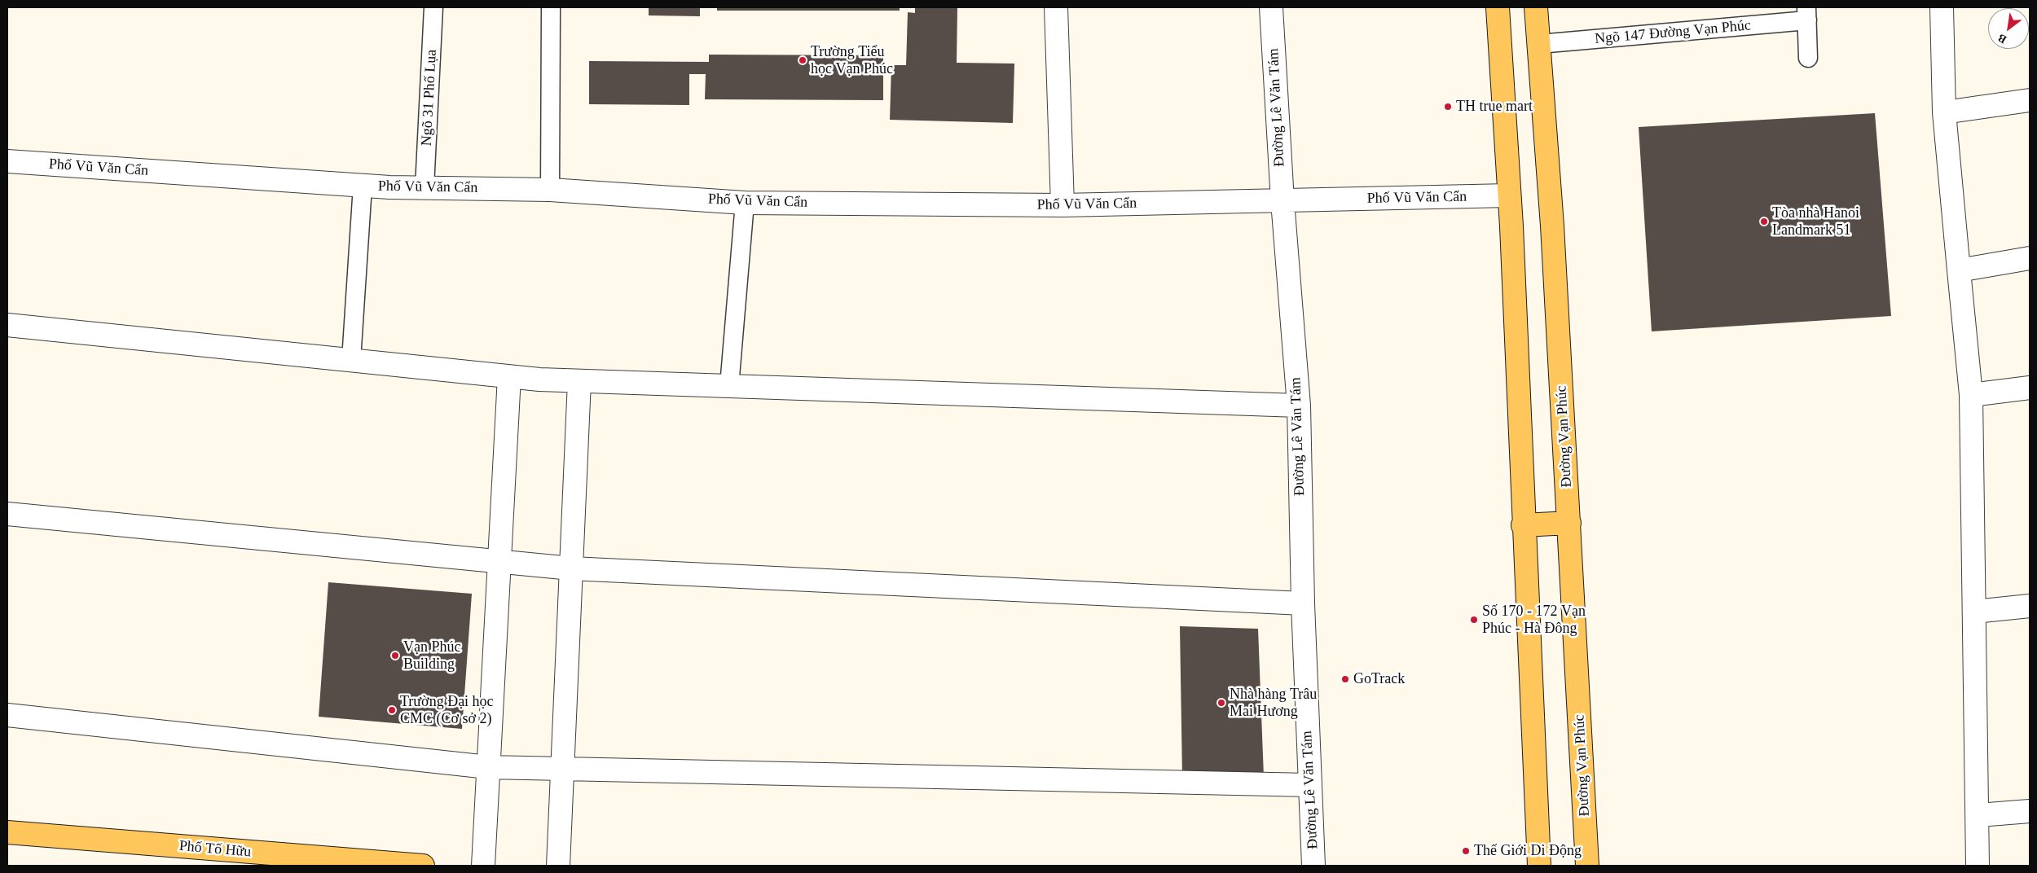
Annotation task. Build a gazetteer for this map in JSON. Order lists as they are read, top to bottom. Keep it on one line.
{"streets":{"main road":["Đường Vạn Phúc","Phố Tố Hữu"],"street":["Đường Lê Văn Tám","Phố Vũ Văn Cẩn"],"lane":["Ngõ 147 Đường Vạn Phúc","Ngõ 31 Phố Lụa"]},"crossings":[["Ngõ 147 Đường Vạn Phúc","Đường Vạn Phúc"],["Ngõ 31 Phố Lụa","Phố Vũ Văn Cẩn"],["Đường Lê Văn Tám","Phố Vũ Văn Cẩn"]],"places":["Trường Tiểu học Vạn Phúc","TH true mart","Tòa nhà Hanoi Landmark 51","Số 170 - 172 Vạn Phúc - Hà Đông","Vạn Phúc Building","GoTrack","Nhà hàng Trâu Mai Hương","Trường Đại học CMC (Cơ sở 2)","Thế Giới Di Động"],"north":"bottom left"}
